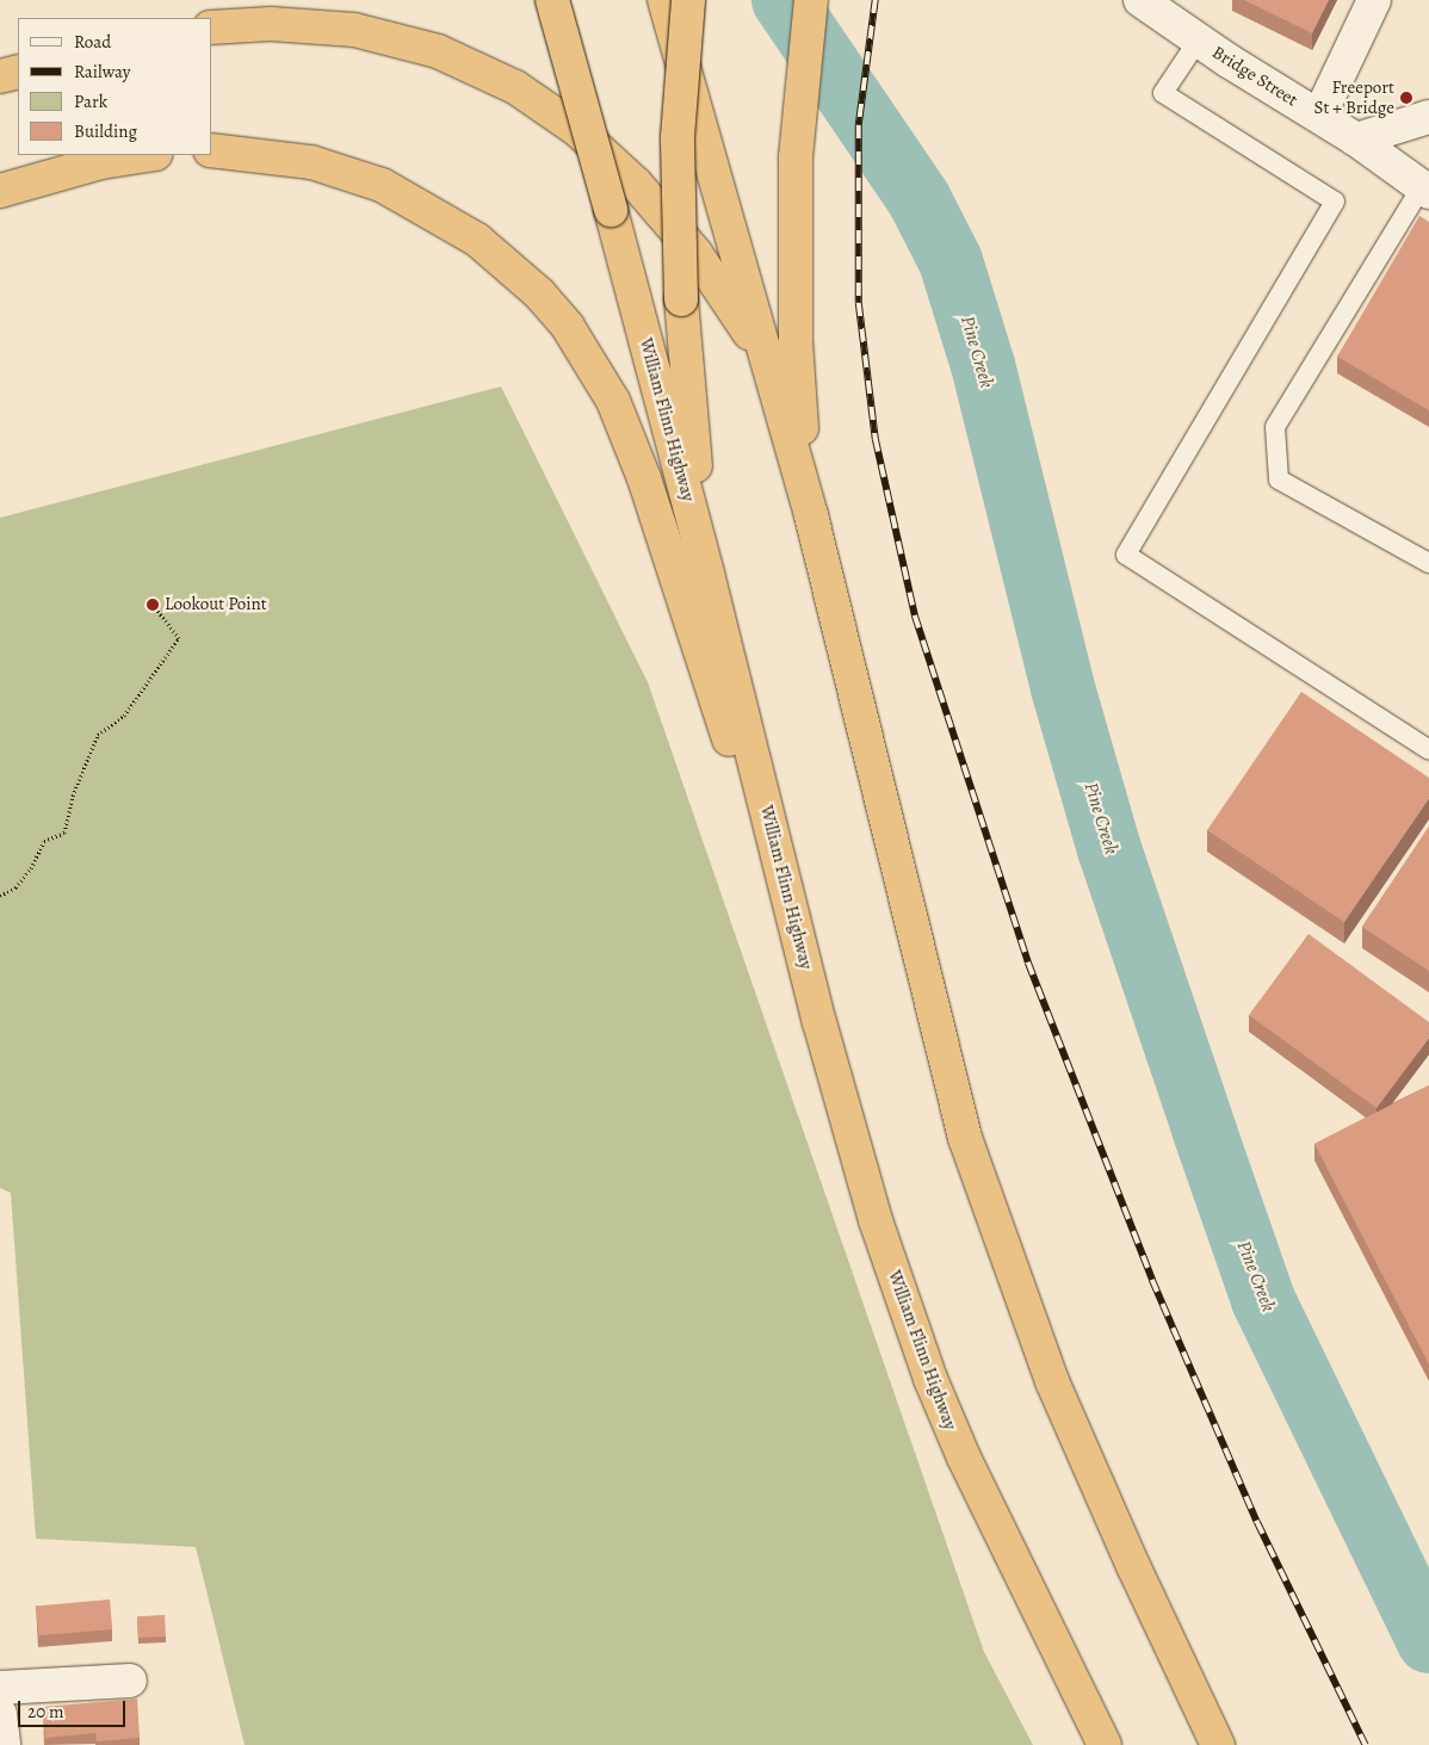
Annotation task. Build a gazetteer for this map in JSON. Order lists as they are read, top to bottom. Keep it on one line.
{"streets":{"highway":["William Flinn Highway"],"street":["Bridge Street"]},"water":["Pine Creek"],"places":["Freeport St + Bridge","Lookout Point"],"legend":["Road","Railway","Park","Building"],"scale_bar":"20 m"}
